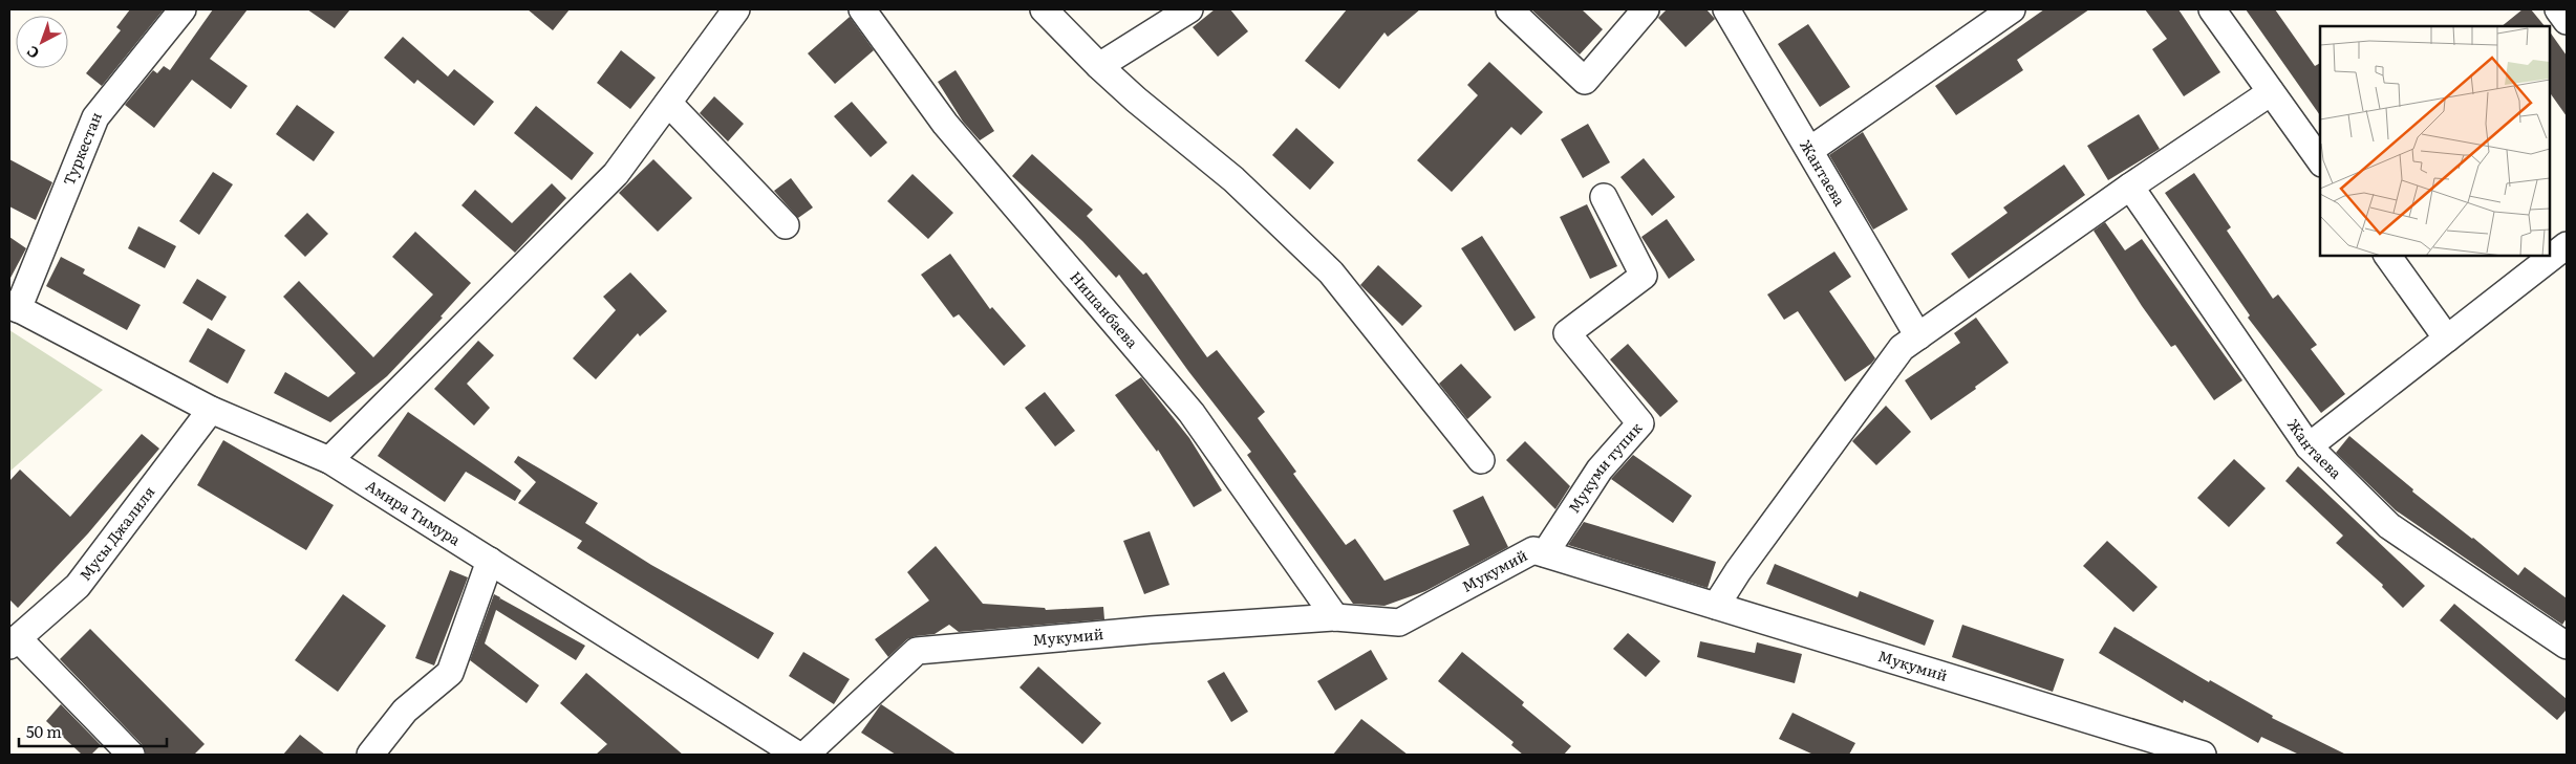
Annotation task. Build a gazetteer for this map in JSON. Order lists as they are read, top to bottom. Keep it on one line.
{"streets":{"street":["Туркестан","Жантаева","Нишанбаева","Мукуми тупик","Амира Тимура","Мусы Джалиля","Мукумий"]},"crossings":[["Туркестан","Амира Тимура"],["Нишанбаева","Мукумий"],["Мукуми тупик","Мукумий"],["Амира Тимура","Мусы Джалиля"]],"scale_bar":"50 m","north":"bottom left"}
